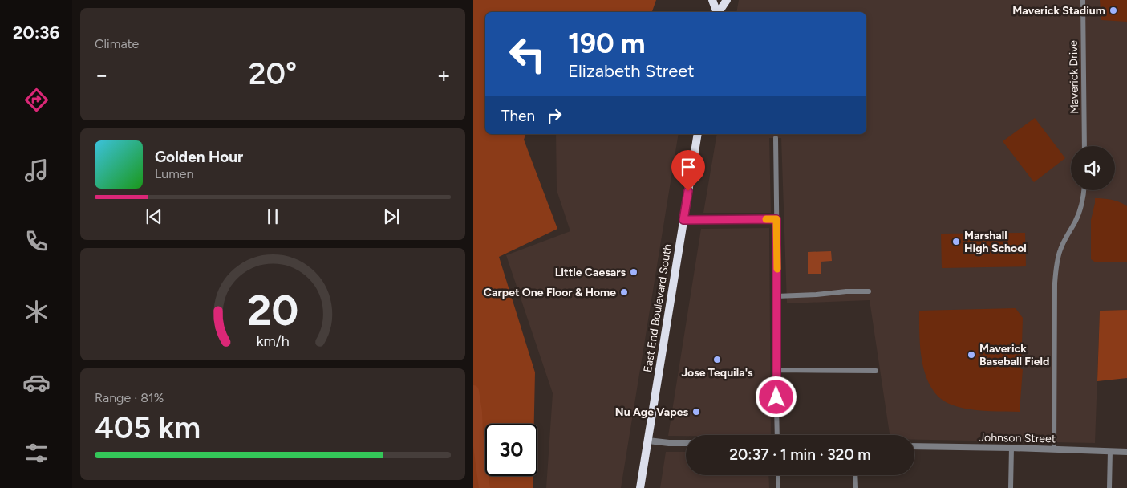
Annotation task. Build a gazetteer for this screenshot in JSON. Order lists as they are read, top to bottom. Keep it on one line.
{"streets":{"highway":["East End Boulevard South"],"street":["Maverick Drive","Johnson Street"]},"places":["Maverick Stadium","Marshall High School","Little Caesars","Carpet One Floor & Home","Maverick Baseball Field","Jose Tequila's","Nu Age Vapes"],"page":{"tabs":"20:36","tile":["Climate",["Range · 81%","405 km"]],"turn":["190 m","Elizabeth Street"],"heat":["−","20°","+"],"then":"Then","song":["Golden Hour","Lumen"],"limit":"30","trip":"20:37 · 1 min · 320 m","gauge":["20","km/h"]}}
